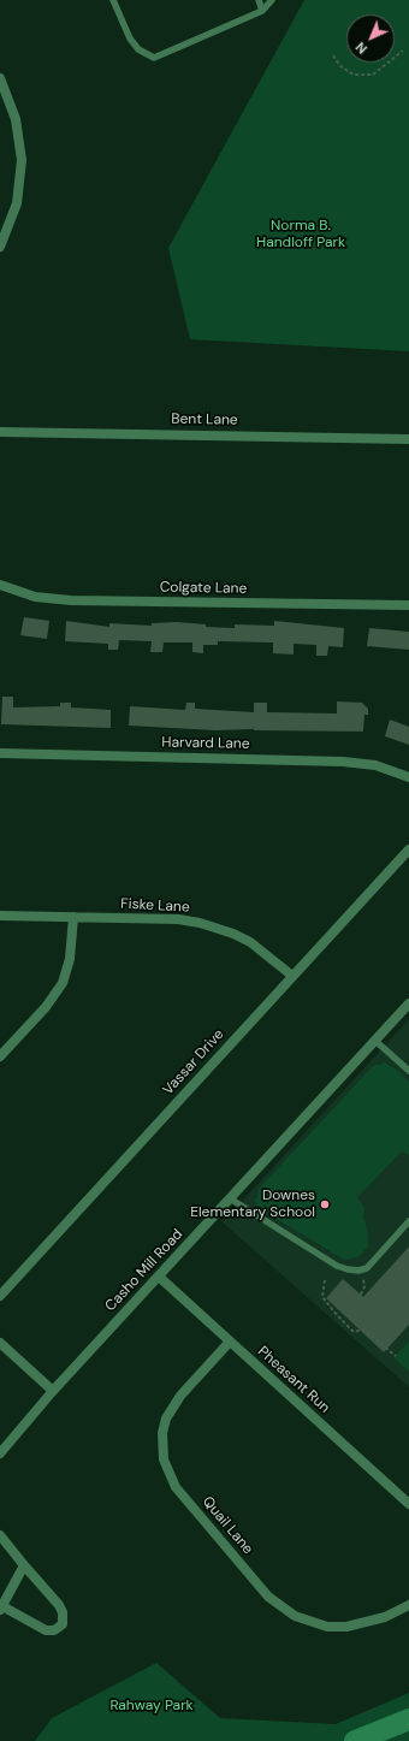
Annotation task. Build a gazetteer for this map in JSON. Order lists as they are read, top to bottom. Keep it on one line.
{"streets":{"street":["Bent Lane","Colgate Lane","Harvard Lane","Fiske Lane","Vassar Drive","Casho Mill Road","Pheasant Run","Quail Lane"]},"crossings":[["Fiske Lane","Vassar Drive"],["Casho Mill Road","Pheasant Run"],["Pheasant Run","Quail Lane"]],"parks":["Norma B. Handloff Park","Rahway Park"],"places":["Downes Elementary School"],"north":"bottom left"}
